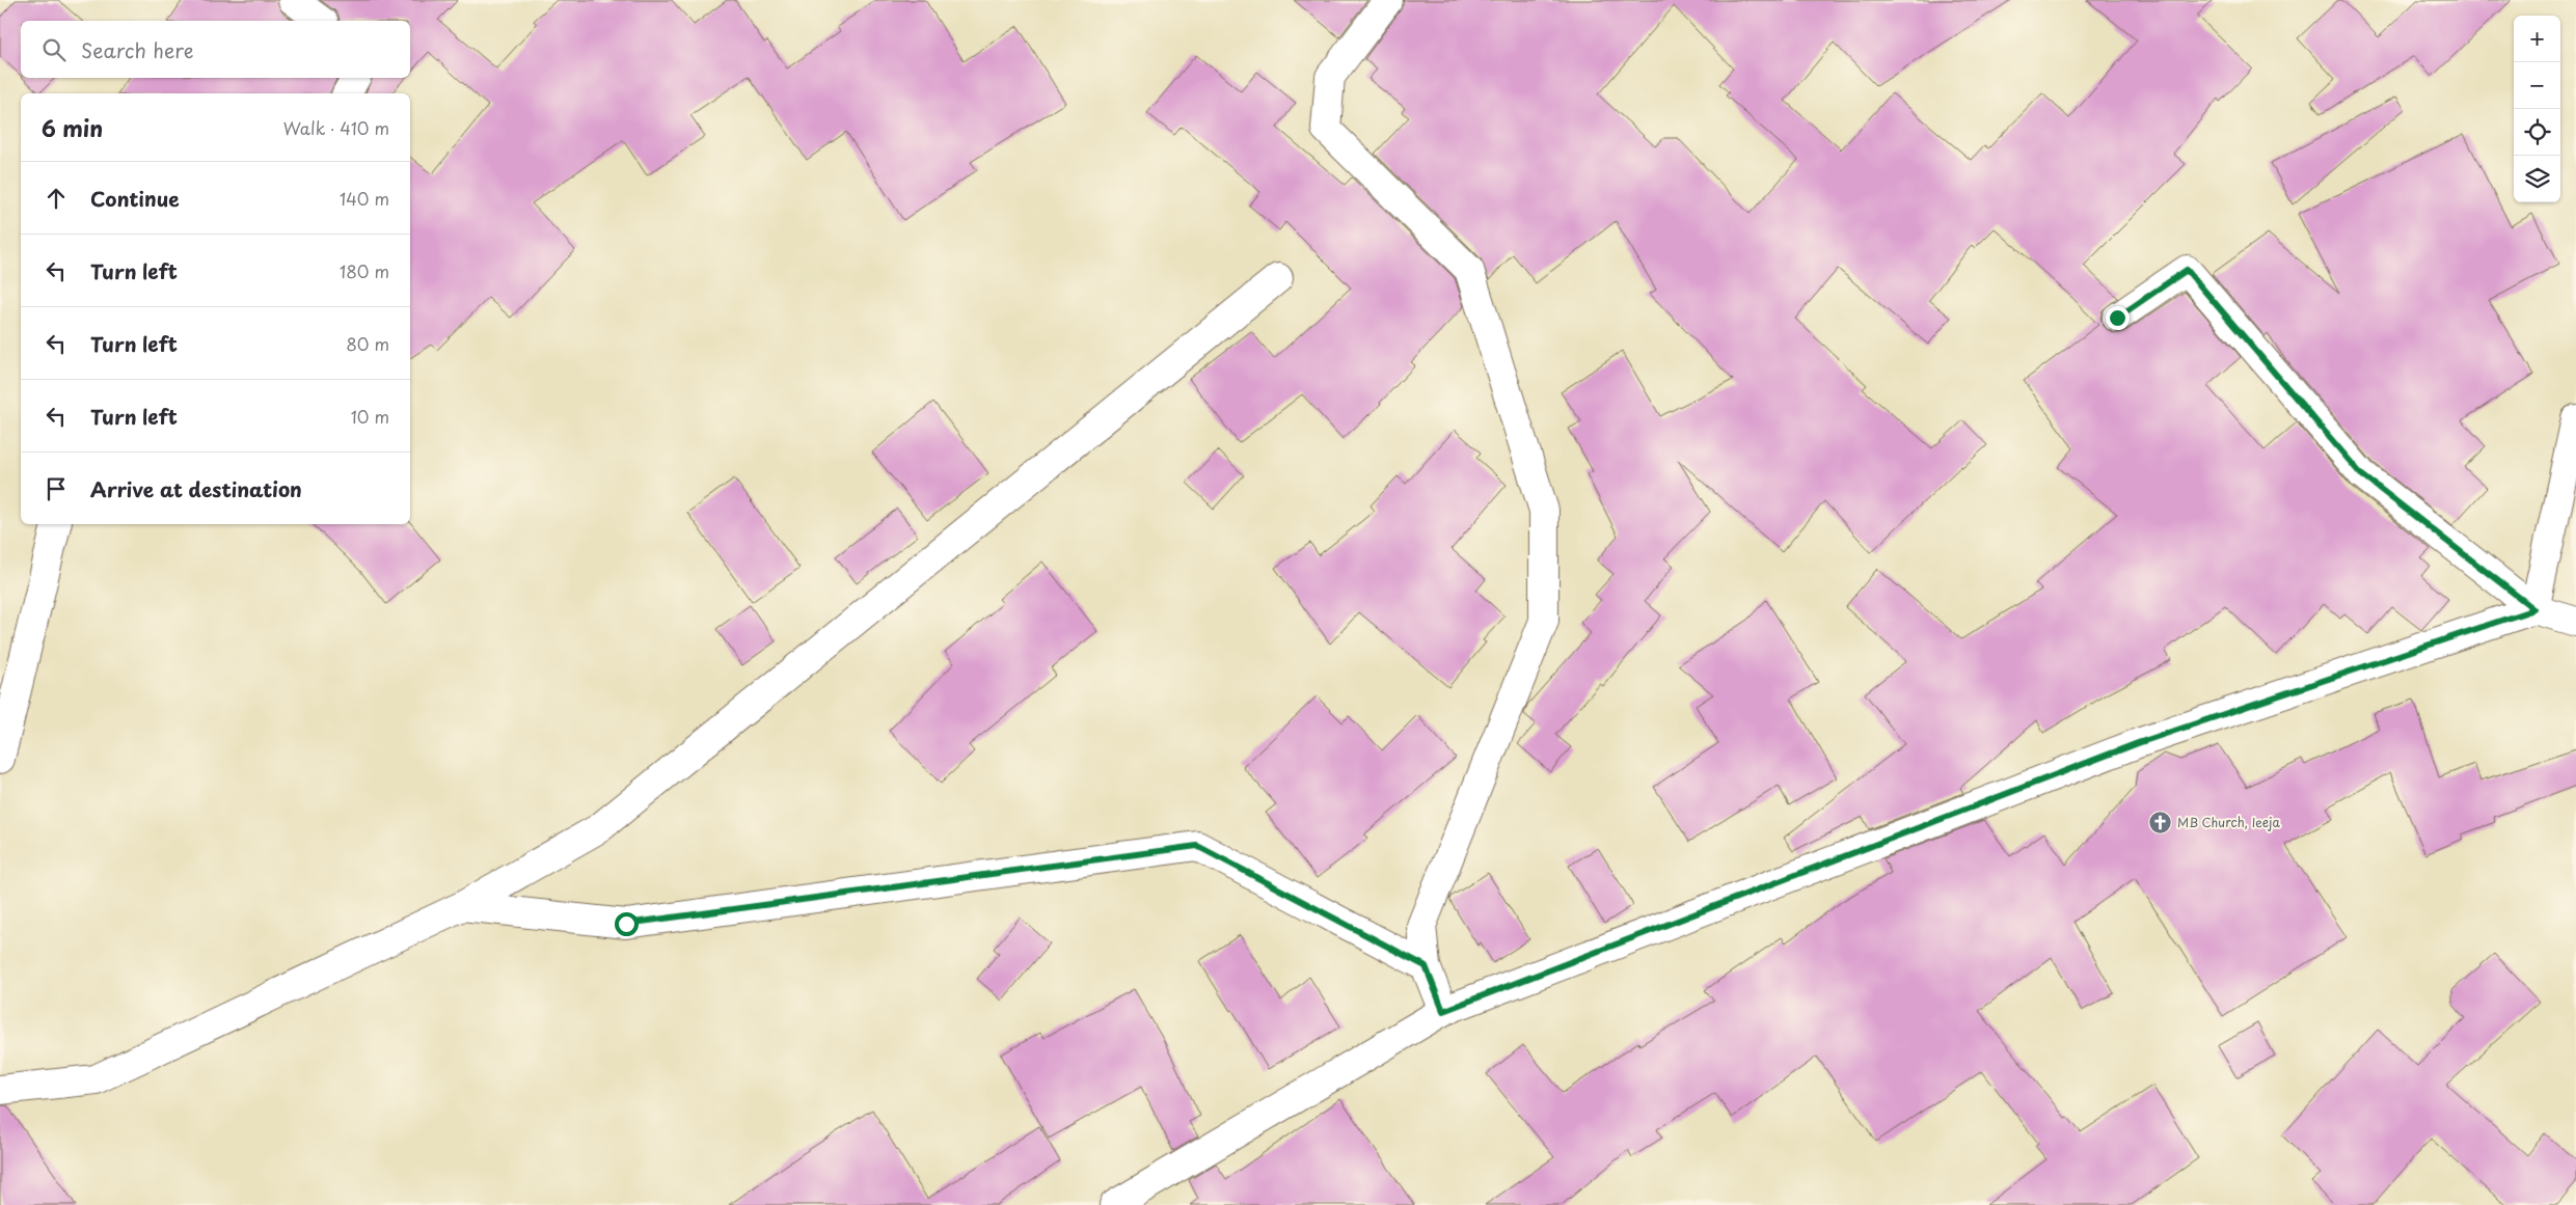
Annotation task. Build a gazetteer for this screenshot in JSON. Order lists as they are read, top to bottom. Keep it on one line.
{"places":{"church":["MB Church, Ieeja"]},"page":{"map_buttons":["+","−"],"search":"Search here","heading":["6 min","Walk · 410 m"],"list":[["Continue","140 m"],["Turn left","180 m"],["Turn left","80 m"],["Turn left","10 m"],"Arrive at destination"]}}
